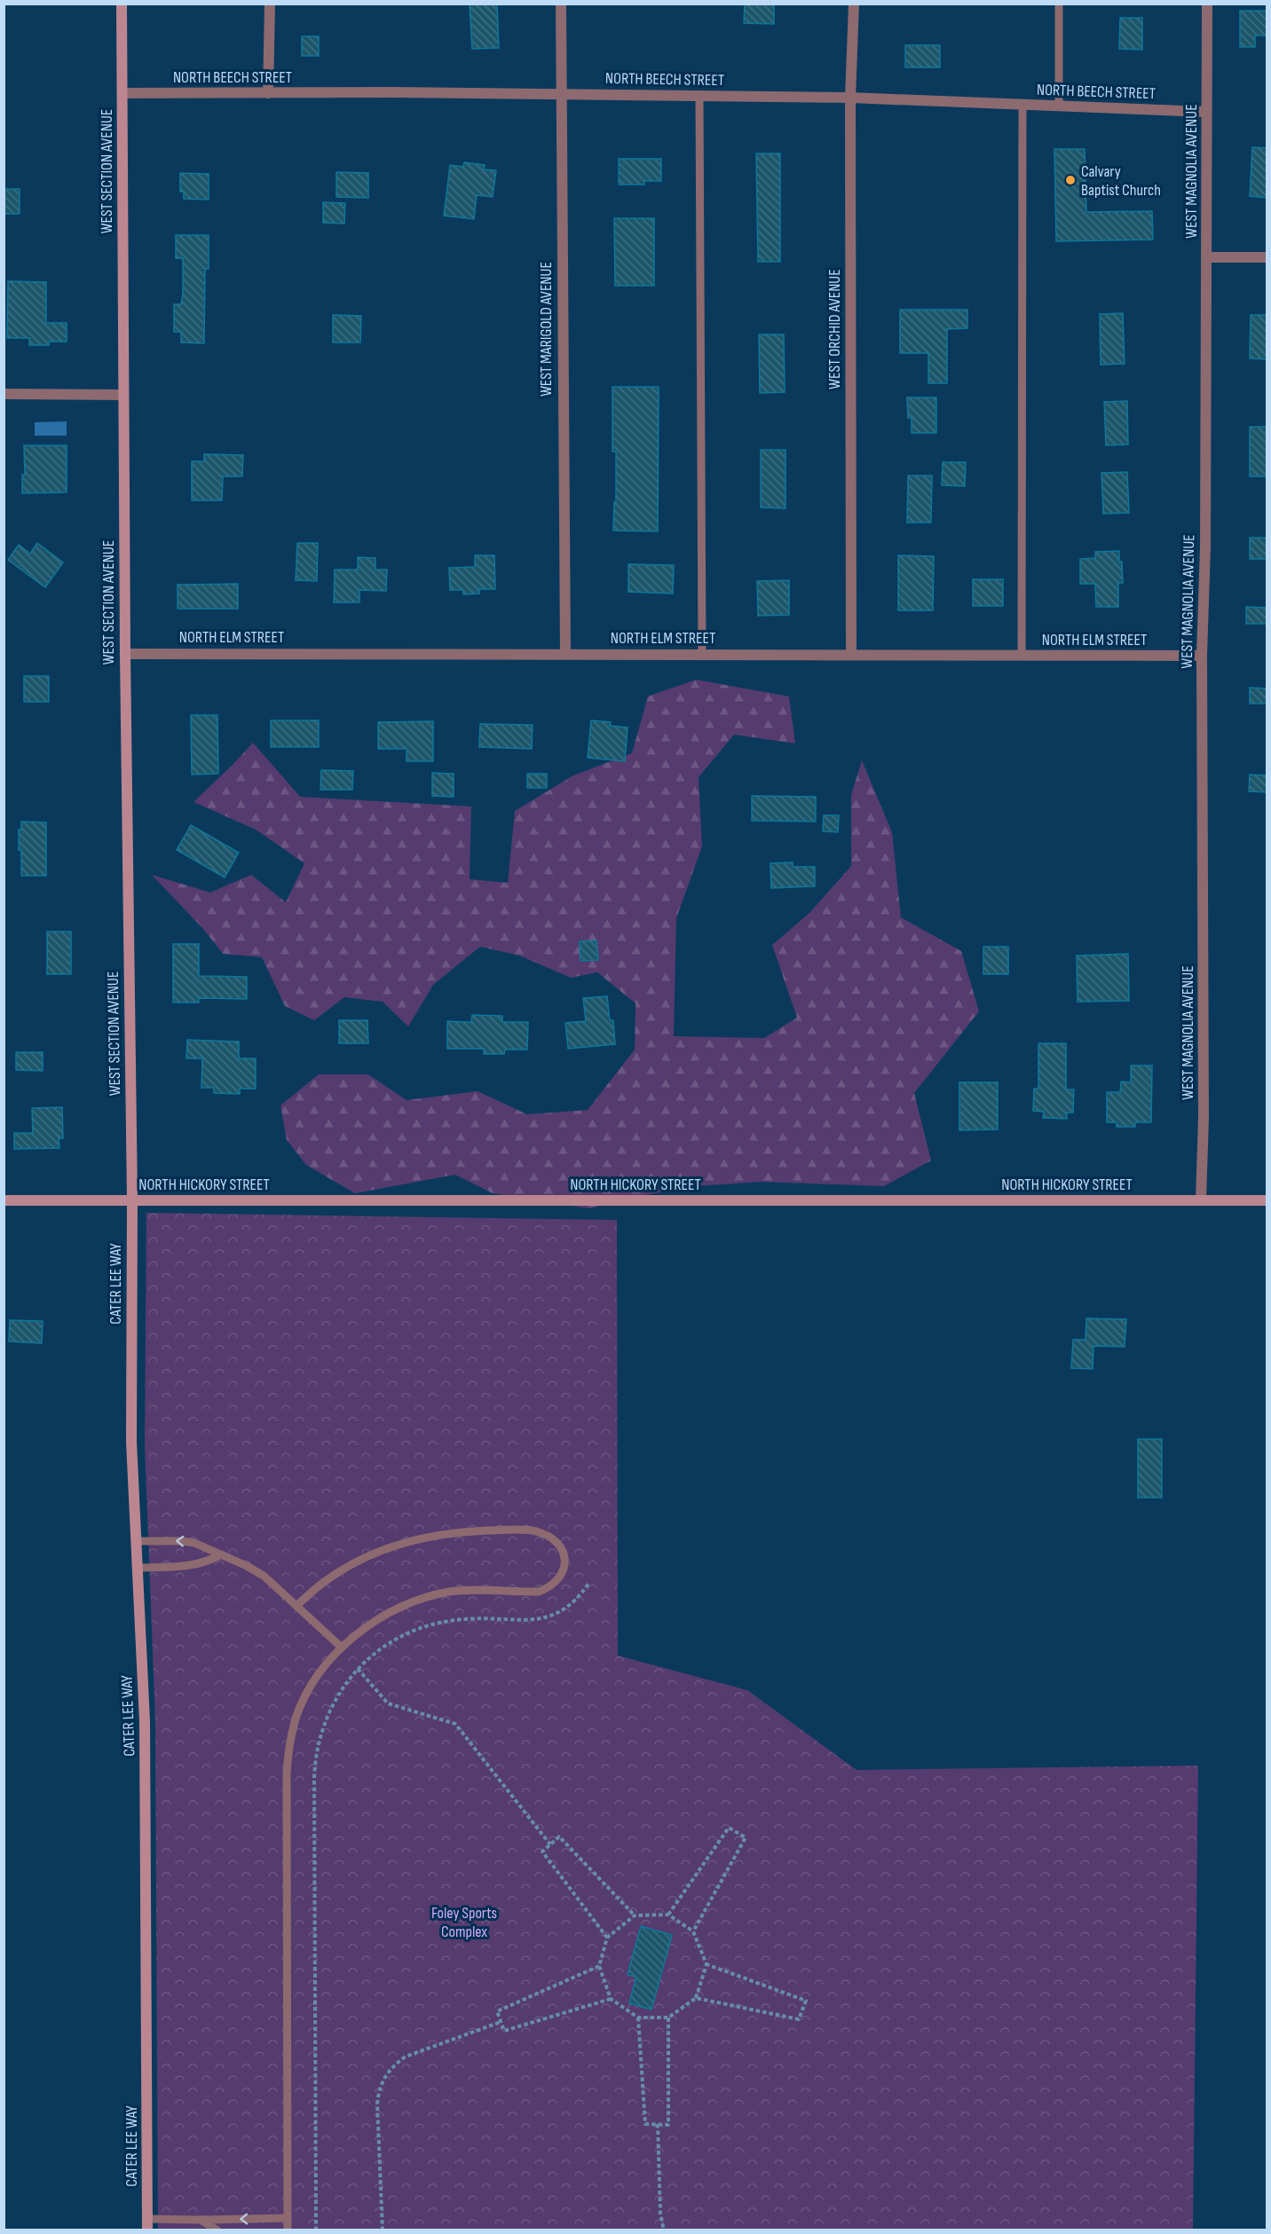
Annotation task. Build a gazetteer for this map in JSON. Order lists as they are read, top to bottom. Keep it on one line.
{"streets":{"street":["NORTH BEECH STREET","WEST SECTION AVENUE","WEST MAGNOLIA AVENUE","WEST MARIGOLD AVENUE","WEST ORCHID AVENUE","NORTH ELM STREET","NORTH HICKORY STREET","CATER LEE WAY"]},"crossings":[["NORTH BEECH STREET","WEST SECTION AVENUE"],["NORTH BEECH STREET","WEST MAGNOLIA AVENUE"],["NORTH BEECH STREET","WEST MARIGOLD AVENUE"],["NORTH BEECH STREET","WEST ORCHID AVENUE"],["WEST SECTION AVENUE","NORTH ELM STREET"],["WEST SECTION AVENUE","NORTH HICKORY STREET"],["WEST SECTION AVENUE","CATER LEE WAY"],["WEST MAGNOLIA AVENUE","NORTH ELM STREET"],["WEST MAGNOLIA AVENUE","NORTH HICKORY STREET"],["WEST MARIGOLD AVENUE","NORTH ELM STREET"],["WEST ORCHID AVENUE","NORTH ELM STREET"],["NORTH HICKORY STREET","CATER LEE WAY"]],"parks":["Foley Sports Complex"],"places":["Calvary Baptist Church"]}
